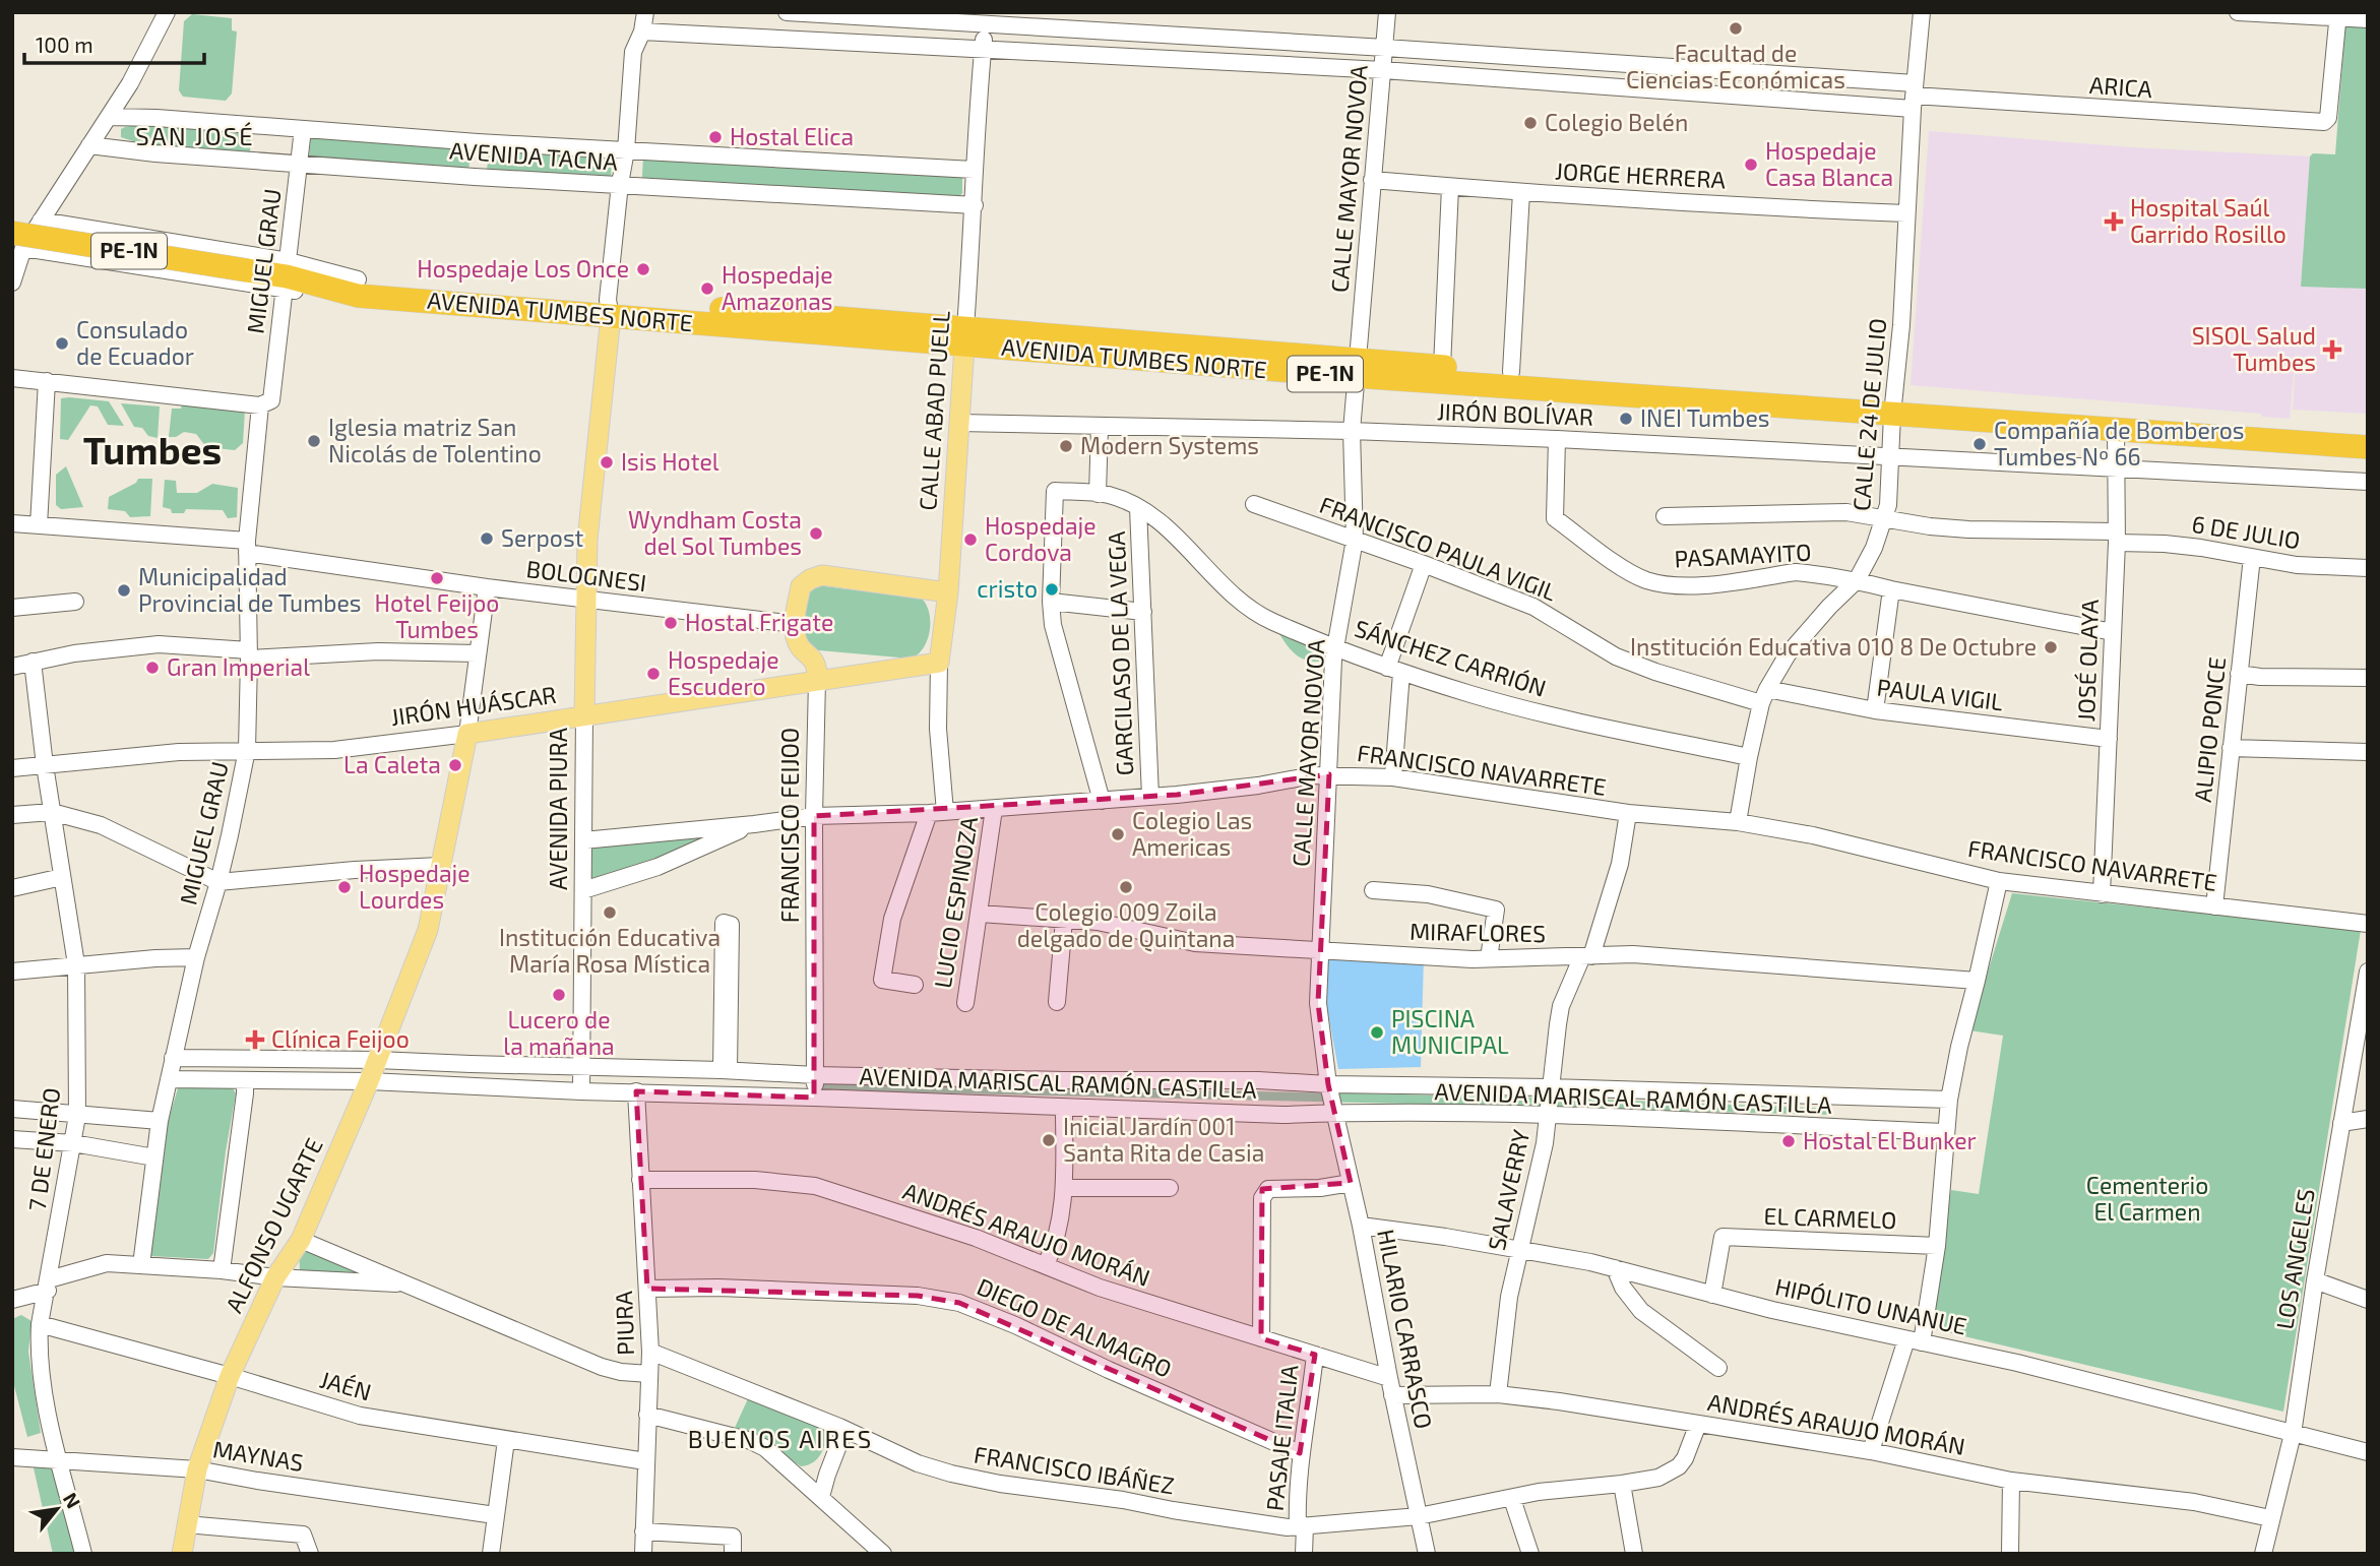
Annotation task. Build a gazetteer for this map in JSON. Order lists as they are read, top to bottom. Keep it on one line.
{"streets":{"highway":["PE-1N","AVENIDA TUMBES NORTE"],"main road":["CALLE ABAD PUELL","JIRÓN HUÁSCAR","AVENIDA PIURA","FRANCISCO FEIJOO","ALFONSO UGARTE"],"street":["ARICA","AVENIDA TACNA","JORGE HERRERA","CALLE MAYOR NOVOA","MIGUEL GRAU","JIRÓN BOLÍVAR","CALLE 24 DE JULIO","6 DE JULIO","FRANCISCO PAULA VIGIL","PASAMAYITO","BOLOGNESI","GARCILASO DE LA VEGA","SÁNCHEZ CARRIÓN","JOSÉ OLAYA","PAULA VIGIL","ALIPIO PONCE","FRANCISCO NAVARRETE","LUCIO ESPINOZA","MIRAFLORES","AVENIDA MARISCAL RAMÓN CASTILLA","7 DE ENERO","SALAVERRY","EL CARMELO","ANDRÉS ARAUJO MORÁN","LOS ANGELES","HIPÓLITO UNANUE","PIURA","DIEGO DE ALMAGRO","HILARIO CARRASCO","JAÉN","PASAJE ITALIA","MAYNAS","FRANCISCO IBÁÑEZ"]},"crossings":[["ARICA","CALLE 24 DE JULIO"],["AVENIDA TACNA","MIGUEL GRAU"],["AVENIDA TACNA","CALLE ABAD PUELL"],["AVENIDA TACNA","AVENIDA PIURA"],["JORGE HERRERA","CALLE MAYOR NOVOA"],["JORGE HERRERA","CALLE 24 DE JULIO"],["CALLE MAYOR NOVOA","AVENIDA TUMBES NORTE"],["CALLE MAYOR NOVOA","JIRÓN BOLÍVAR"],["CALLE MAYOR NOVOA","FRANCISCO PAULA VIGIL"],["CALLE MAYOR NOVOA","SÁNCHEZ CARRIÓN"],["CALLE MAYOR NOVOA","FRANCISCO NAVARRETE"],["CALLE MAYOR NOVOA","MIRAFLORES"],["CALLE MAYOR NOVOA","AVENIDA MARISCAL RAMÓN CASTILLA"],["CALLE MAYOR NOVOA","HILARIO CARRASCO"],["MIGUEL GRAU","AVENIDA TUMBES NORTE"],["MIGUEL GRAU","BOLOGNESI"],["MIGUEL GRAU","JIRÓN HUÁSCAR"],["MIGUEL GRAU","AVENIDA MARISCAL RAMÓN CASTILLA"],["AVENIDA TUMBES NORTE","CALLE ABAD PUELL"],["AVENIDA TUMBES NORTE","CALLE 24 DE JULIO"],["AVENIDA TUMBES NORTE","JOSÉ OLAYA"],["AVENIDA TUMBES NORTE","AVENIDA PIURA"],["CALLE ABAD PUELL","JIRÓN BOLÍVAR"],["CALLE ABAD PUELL","JIRÓN HUÁSCAR"],["CALLE ABAD PUELL","FRANCISCO NAVARRETE"],["JIRÓN BOLÍVAR","CALLE 24 DE JULIO"],["JIRÓN BOLÍVAR","PASAMAYITO"],["JIRÓN BOLÍVAR","JOSÉ OLAYA"],["CALLE 24 DE JULIO","6 DE JULIO"],["CALLE 24 DE JULIO","FRANCISCO PAULA VIGIL"],["CALLE 24 DE JULIO","PASAMAYITO"],["CALLE 24 DE JULIO","SÁNCHEZ CARRIÓN"],["CALLE 24 DE JULIO","PAULA VIGIL"],["CALLE 24 DE JULIO","FRANCISCO NAVARRETE"],["6 DE JULIO","JOSÉ OLAYA"],["6 DE JULIO","ALIPIO PONCE"],["FRANCISCO PAULA VIGIL","PAULA VIGIL"],["PASAMAYITO","JOSÉ OLAYA"],["BOLOGNESI","AVENIDA PIURA"],["BOLOGNESI","FRANCISCO FEIJOO"],["BOLOGNESI","ALFONSO UGARTE"],["GARCILASO DE LA VEGA","SÁNCHEZ CARRIÓN"],["GARCILASO DE LA VEGA","FRANCISCO NAVARRETE"],["JOSÉ OLAYA","PAULA VIGIL"],["JOSÉ OLAYA","FRANCISCO NAVARRETE"],["JIRÓN HUÁSCAR","AVENIDA PIURA"],["JIRÓN HUÁSCAR","FRANCISCO FEIJOO"],["JIRÓN HUÁSCAR","7 DE ENERO"],["JIRÓN HUÁSCAR","ALFONSO UGARTE"],["ALIPIO PONCE","FRANCISCO NAVARRETE"],["FRANCISCO NAVARRETE","AVENIDA PIURA"],["FRANCISCO NAVARRETE","FRANCISCO FEIJOO"],["FRANCISCO NAVARRETE","LUCIO ESPINOZA"],["FRANCISCO NAVARRETE","SALAVERRY"],["AVENIDA PIURA","AVENIDA MARISCAL RAMÓN CASTILLA"],["FRANCISCO FEIJOO","AVENIDA MARISCAL RAMÓN CASTILLA"],["LUCIO ESPINOZA","MIRAFLORES"],["MIRAFLORES","SALAVERRY"],["AVENIDA MARISCAL RAMÓN CASTILLA","SALAVERRY"],["AVENIDA MARISCAL RAMÓN CASTILLA","ALFONSO UGARTE"],["AVENIDA MARISCAL RAMÓN CASTILLA","PIURA"],["AVENIDA MARISCAL RAMÓN CASTILLA","HILARIO CARRASCO"],["7 DE ENERO","JAÉN"],["7 DE ENERO","MAYNAS"],["SALAVERRY","ANDRÉS ARAUJO MORÁN"],["SALAVERRY","HIPÓLITO UNANUE"],["EL CARMELO","HIPÓLITO UNANUE"],["ALFONSO UGARTE","JAÉN"],["ALFONSO UGARTE","MAYNAS"],["ANDRÉS ARAUJO MORÁN","LOS ANGELES"],["ANDRÉS ARAUJO MORÁN","PIURA"],["ANDRÉS ARAUJO MORÁN","HILARIO CARRASCO"],["ANDRÉS ARAUJO MORÁN","PASAJE ITALIA"],["ANDRÉS ARAUJO MORÁN","FRANCISCO IBÁÑEZ"],["LOS ANGELES","HIPÓLITO UNANUE"],["HIPÓLITO UNANUE","HILARIO CARRASCO"],["PIURA","DIEGO DE ALMAGRO"],["PIURA","JAÉN"],["PIURA","FRANCISCO IBÁÑEZ"],["DIEGO DE ALMAGRO","PASAJE ITALIA"],["HILARIO CARRASCO","PASAJE ITALIA"],["HILARIO CARRASCO","FRANCISCO IBÁÑEZ"],["PASAJE ITALIA","FRANCISCO IBÁÑEZ"]],"districts":["SAN JOSÉ","Tumbes","BUENOS AIRES"],"parks":["Cementerio El Carmen"],"places":{"other":["Facultad de Ciencias Económicas","Colegio Belén","Hostal Elica","Hospedaje Casa Blanca","Hospedaje Los Once","Hospedaje Amazonas","Consulado de Ecuador","INEI Tumbes","Iglesia matriz San Nicolás de Tolentino","Compañía de Bomberos Tumbes Nº 66","Modern Systems","Isis Hotel","Wyndham Costa del Sol Tumbes","Serpost","Hospedaje Cordova","Hotel Feijoo Tumbes","cristo","Municipalidad Provincial de Tumbes","Hostal Frigate","Institución Educativa 010 8 De Octubre","Gran Imperial","Hospedaje Escudero","La Caleta","Colegio Las Americas","Hospedaje Lourdes","Colegio 009 Zoila delgado de Quintana","Institución Educativa María Rosa Mística","Lucero de la mañana","PISCINA MUNICIPAL","Inicial Jardín 001 Santa Rita de Casia","Hostal El Bunker"],"health":["Hospital Saúl Garrido Rosillo","SISOL Salud Tumbes","Clínica Feijoo"]},"scale_bar":"100 m","north":"top right"}
